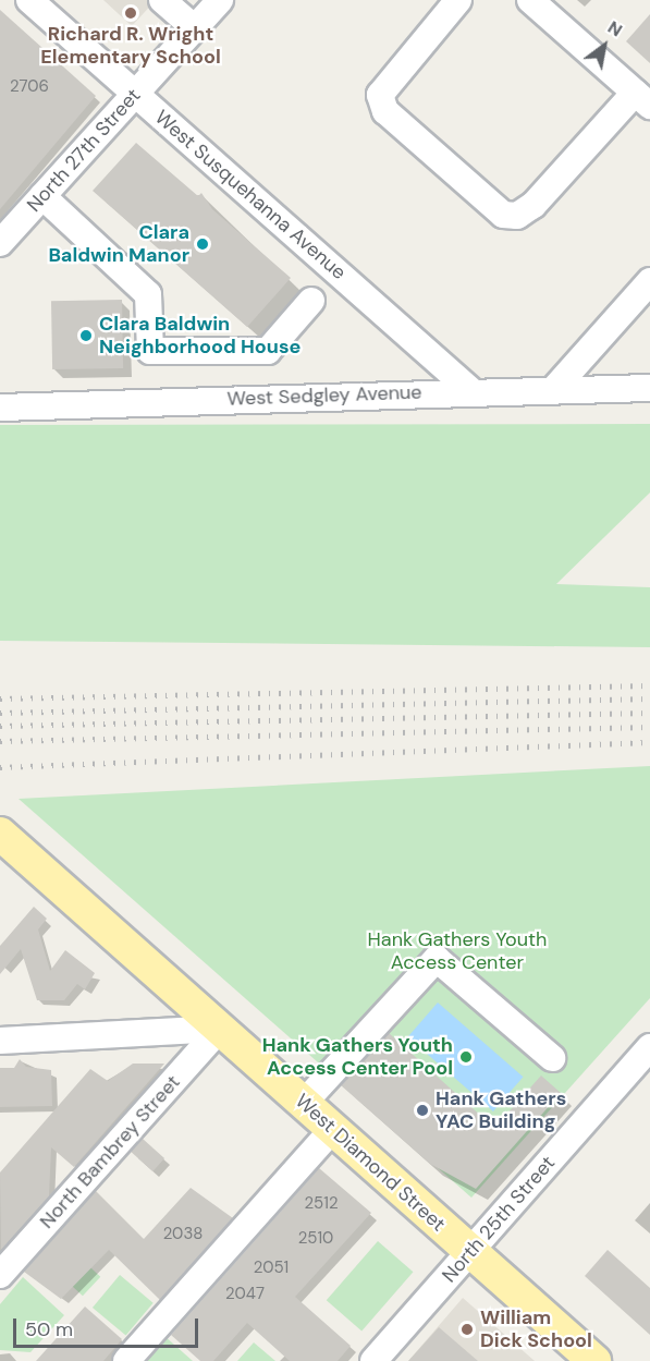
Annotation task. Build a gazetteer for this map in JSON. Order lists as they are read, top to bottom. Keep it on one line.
{"streets":{"main road":["West Diamond Street"],"street":["North 27th Street","West Susquehanna Avenue","West Sedgley Avenue","North Bambrey Street","North 25th Street"]},"crossings":[["North 27th Street","West Susquehanna Avenue"],["West Susquehanna Avenue","West Sedgley Avenue"],["North Bambrey Street","West Diamond Street"],["West Diamond Street","North 25th Street"]],"parks":["Hank Gathers Youth Access Center"],"places":["Richard R. Wright Elementary School","Clara Baldwin Manor","Clara Baldwin Neighborhood House","Hank Gathers Youth Access Center Pool","Hank Gathers YAC Building","William Dick School"],"house_numbers":["2706","2512","2038","2510","2051","2047"],"scale_bar":"50 m","north":"top right"}
